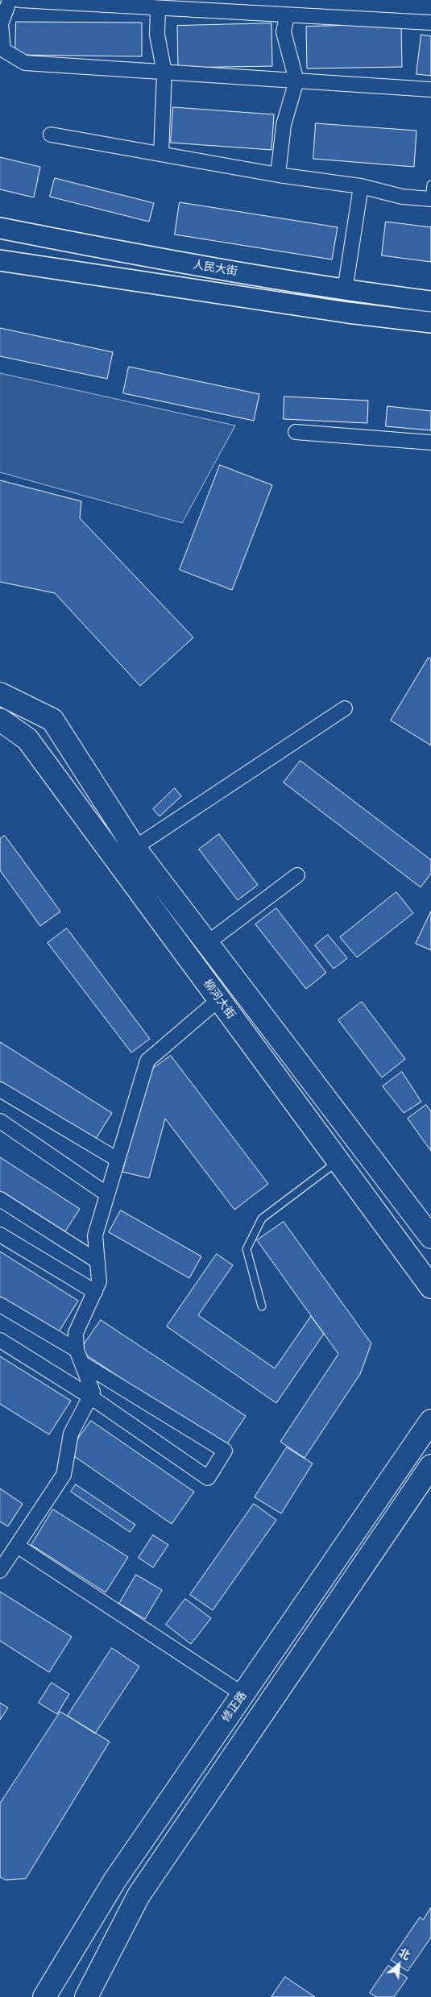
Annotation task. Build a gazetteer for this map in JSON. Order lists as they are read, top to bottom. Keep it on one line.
{"streets":{"main road":["柳河大街","修正路"],"street":["人民大街"]},"north":"top right"}
